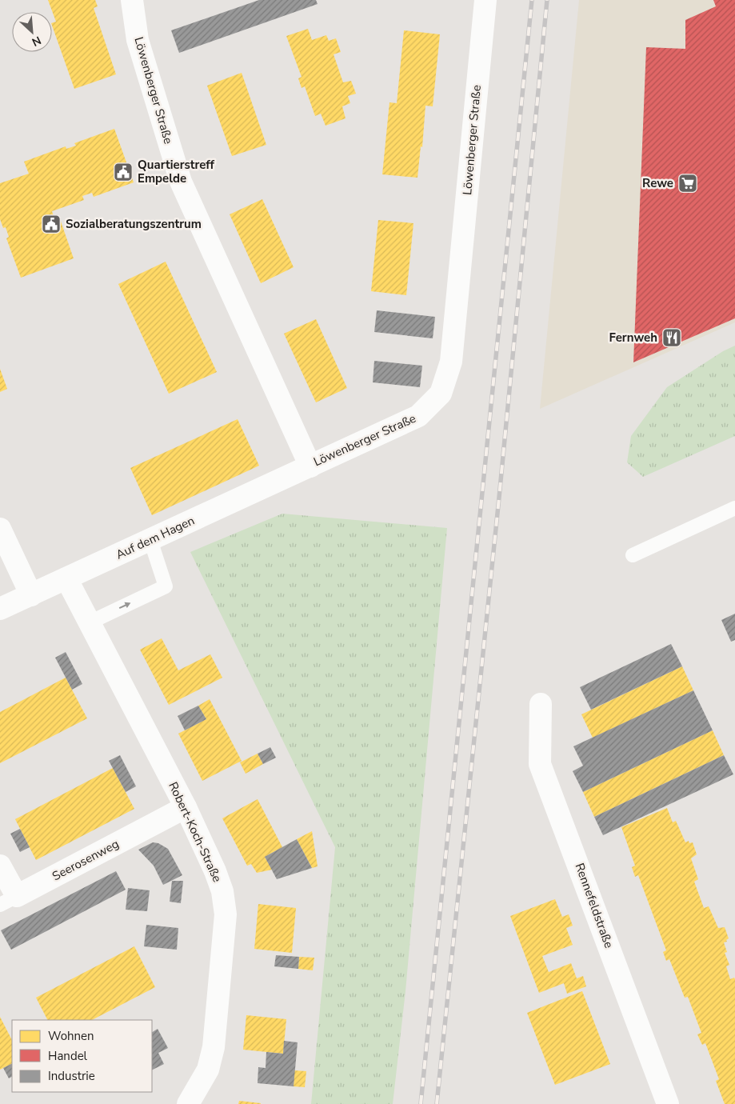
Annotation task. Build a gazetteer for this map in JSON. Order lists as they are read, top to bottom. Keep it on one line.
{"streets":{"street":["Löwenberger Straße","Auf dem Hagen","Robert-Koch-Straße","Seerosenweg","Rennefeldstraße"]},"crossings":[["Löwenberger Straße","Auf dem Hagen"],["Auf dem Hagen","Robert-Koch-Straße"],["Robert-Koch-Straße","Seerosenweg"]],"places":{"public building":["Quartierstreff Empelde","Sozialberatungszentrum"],"supermarket":["Rewe"],"restaurant":["Fernweh"]},"legend":["Wohnen","Handel","Industrie"],"north":"bottom right"}
